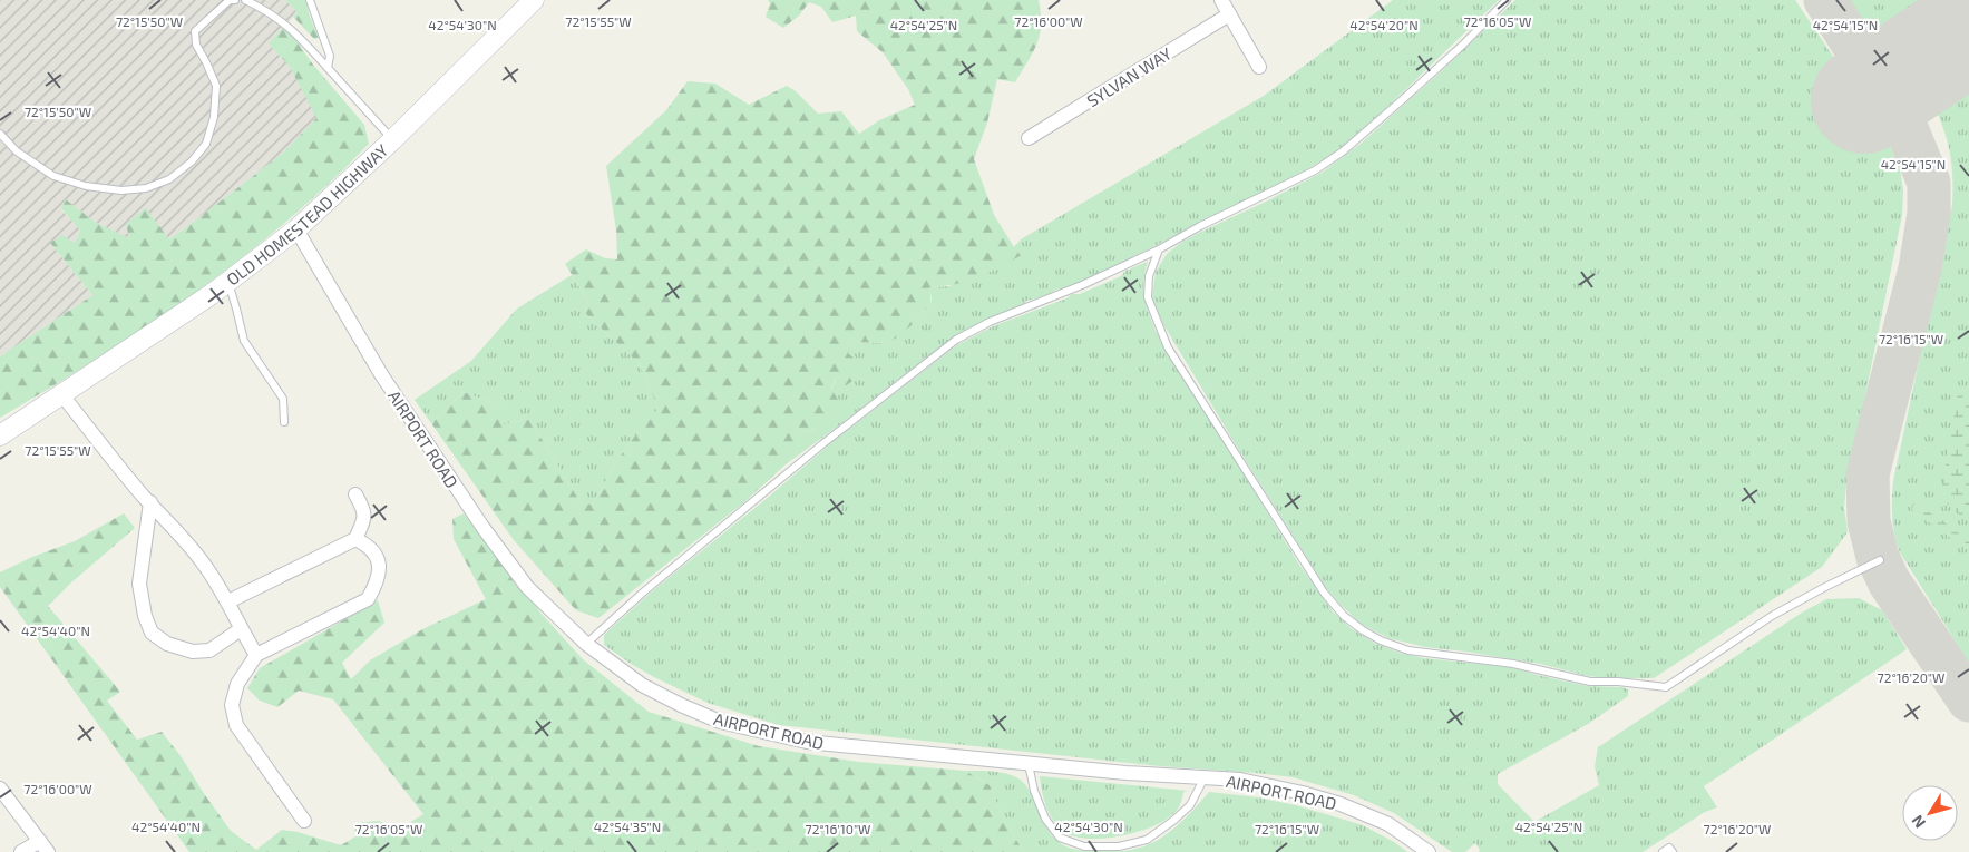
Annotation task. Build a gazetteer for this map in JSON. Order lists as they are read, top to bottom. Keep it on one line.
{"streets":{"main road":["OLD HOMESTEAD HIGHWAY"],"street":["SYLVAN WAY","AIRPORT ROAD"]},"crossings":[["OLD HOMESTEAD HIGHWAY","AIRPORT ROAD"]],"north":"bottom left","coordinates":["72°15'55\"W","72°16'05\"W","72°15'50\"W","72°16'00\"W","42°54'15\"N","42°54'30\"N","42°54'25\"N","42°54'20\"N","72°16'15\"W","42°54'40\"N","72°16'20\"W","42°54'35\"N","72°16'10\"W"]}
